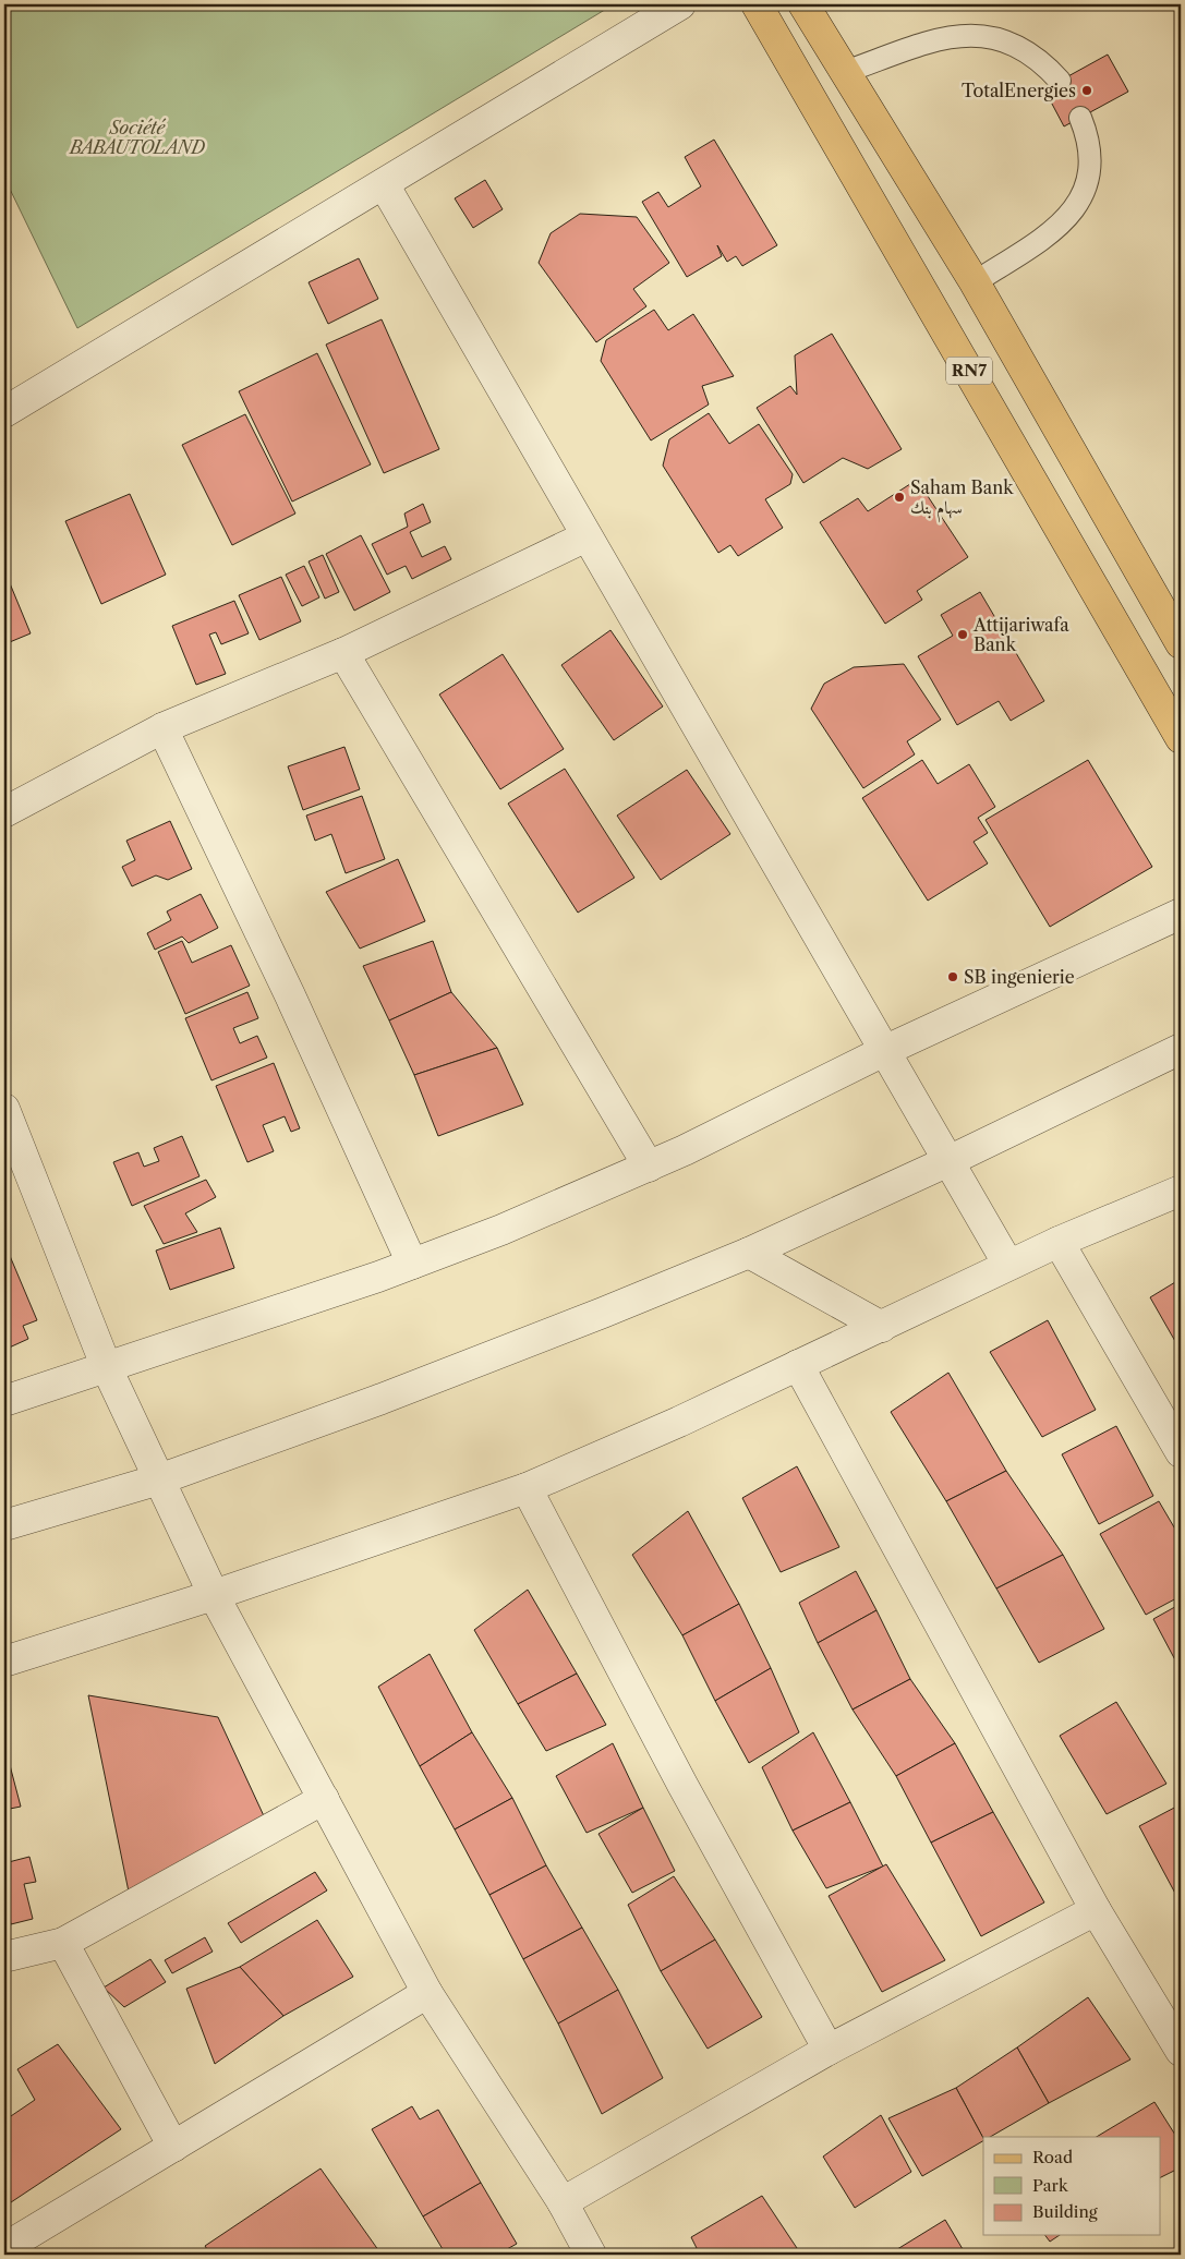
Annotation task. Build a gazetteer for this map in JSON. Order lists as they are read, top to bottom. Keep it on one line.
{"streets":{"main road":["RN7"]},"parks":["Société BABAUTOLAND"],"places":["TotalEnergies","Saham Bank سهام بنك","Attijariwafa Bank","SB ingenierie"],"legend":["Road","Park","Building"]}
